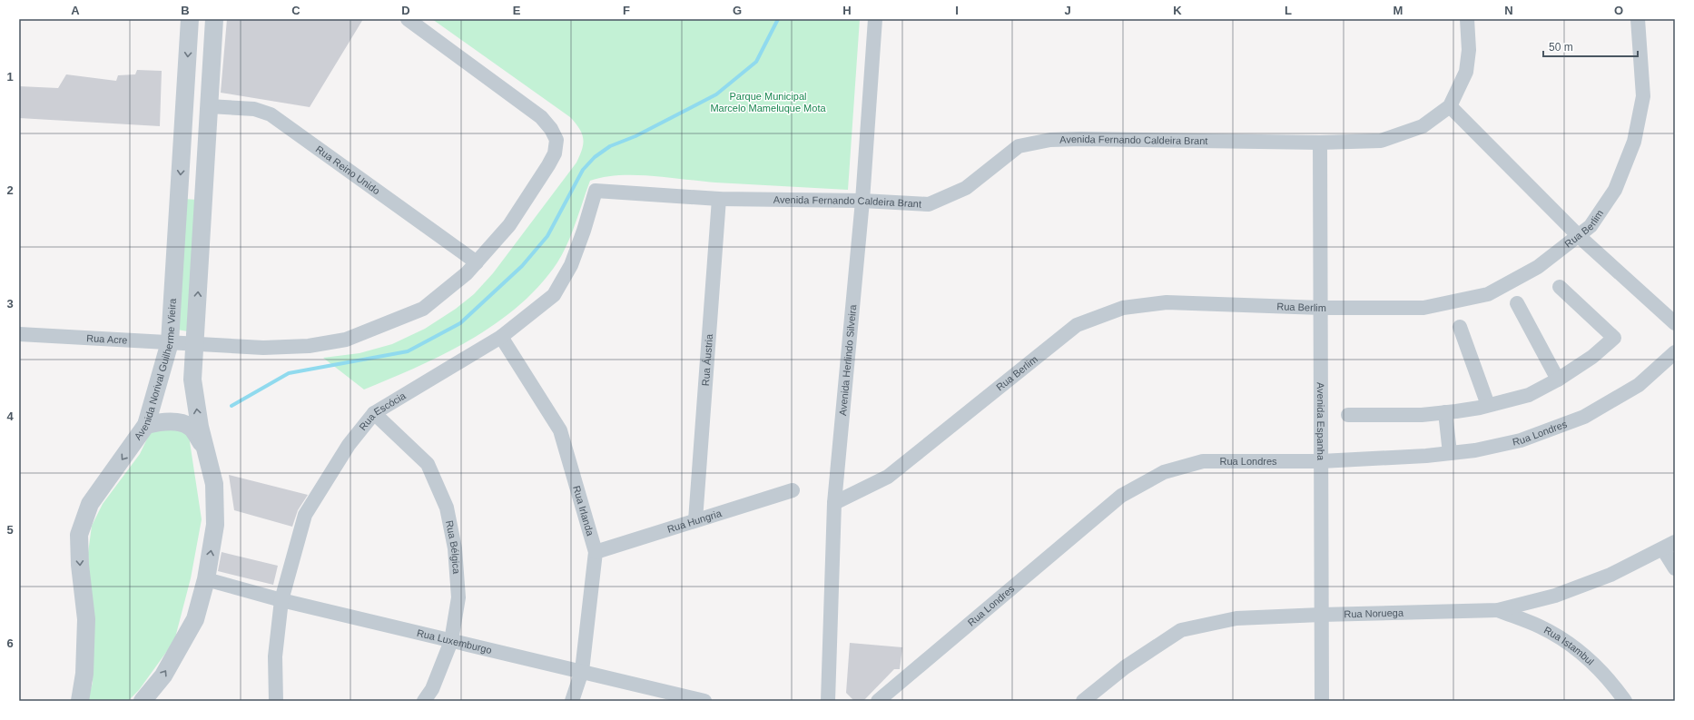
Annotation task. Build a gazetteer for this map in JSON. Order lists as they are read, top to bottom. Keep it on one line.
{"streets":{"street":["Avenida Fernando Caldeira Brant","Rua Reino Unido","Rua Berlim","Rua Acre","Rua Áustria","Avenida Herlindo Silveira","Avenida Norival Guilherme Vieira","Rua Escócia","Avenida Espanha","Rua Londres","Rua Irlanda","Rua Hungria","Rua Bélgica","Rua Noruega","Rua Luxemburgo","Rua Istambul"]},"crossings":[["Avenida Fernando Caldeira Brant","Rua Áustria"],["Avenida Fernando Caldeira Brant","Avenida Herlindo Silveira"],["Avenida Fernando Caldeira Brant","Rua Escócia"],["Avenida Fernando Caldeira Brant","Avenida Espanha"],["Rua Reino Unido","Rua Acre"],["Rua Berlim","Avenida Herlindo Silveira"],["Rua Berlim","Avenida Espanha"],["Rua Acre","Avenida Norival Guilherme Vieira"],["Rua Áustria","Rua Hungria"],["Rua Escócia","Rua Irlanda"],["Rua Escócia","Rua Bélgica"],["Rua Escócia","Rua Luxemburgo"],["Avenida Espanha","Rua Londres"],["Avenida Espanha","Rua Noruega"],["Rua Irlanda","Rua Hungria"],["Rua Irlanda","Rua Luxemburgo"],["Rua Bélgica","Rua Luxemburgo"],["Rua Noruega","Rua Istambul"]],"parks":["Parque Municipal Marcelo Mameluque Mota"],"scale_bar":"50 m","grid":{"columns":["A","B","C","D","E","F","G","H","I","J","K","L","M","N","O"],"rows":["1","2","3","4","5","6"]}}
